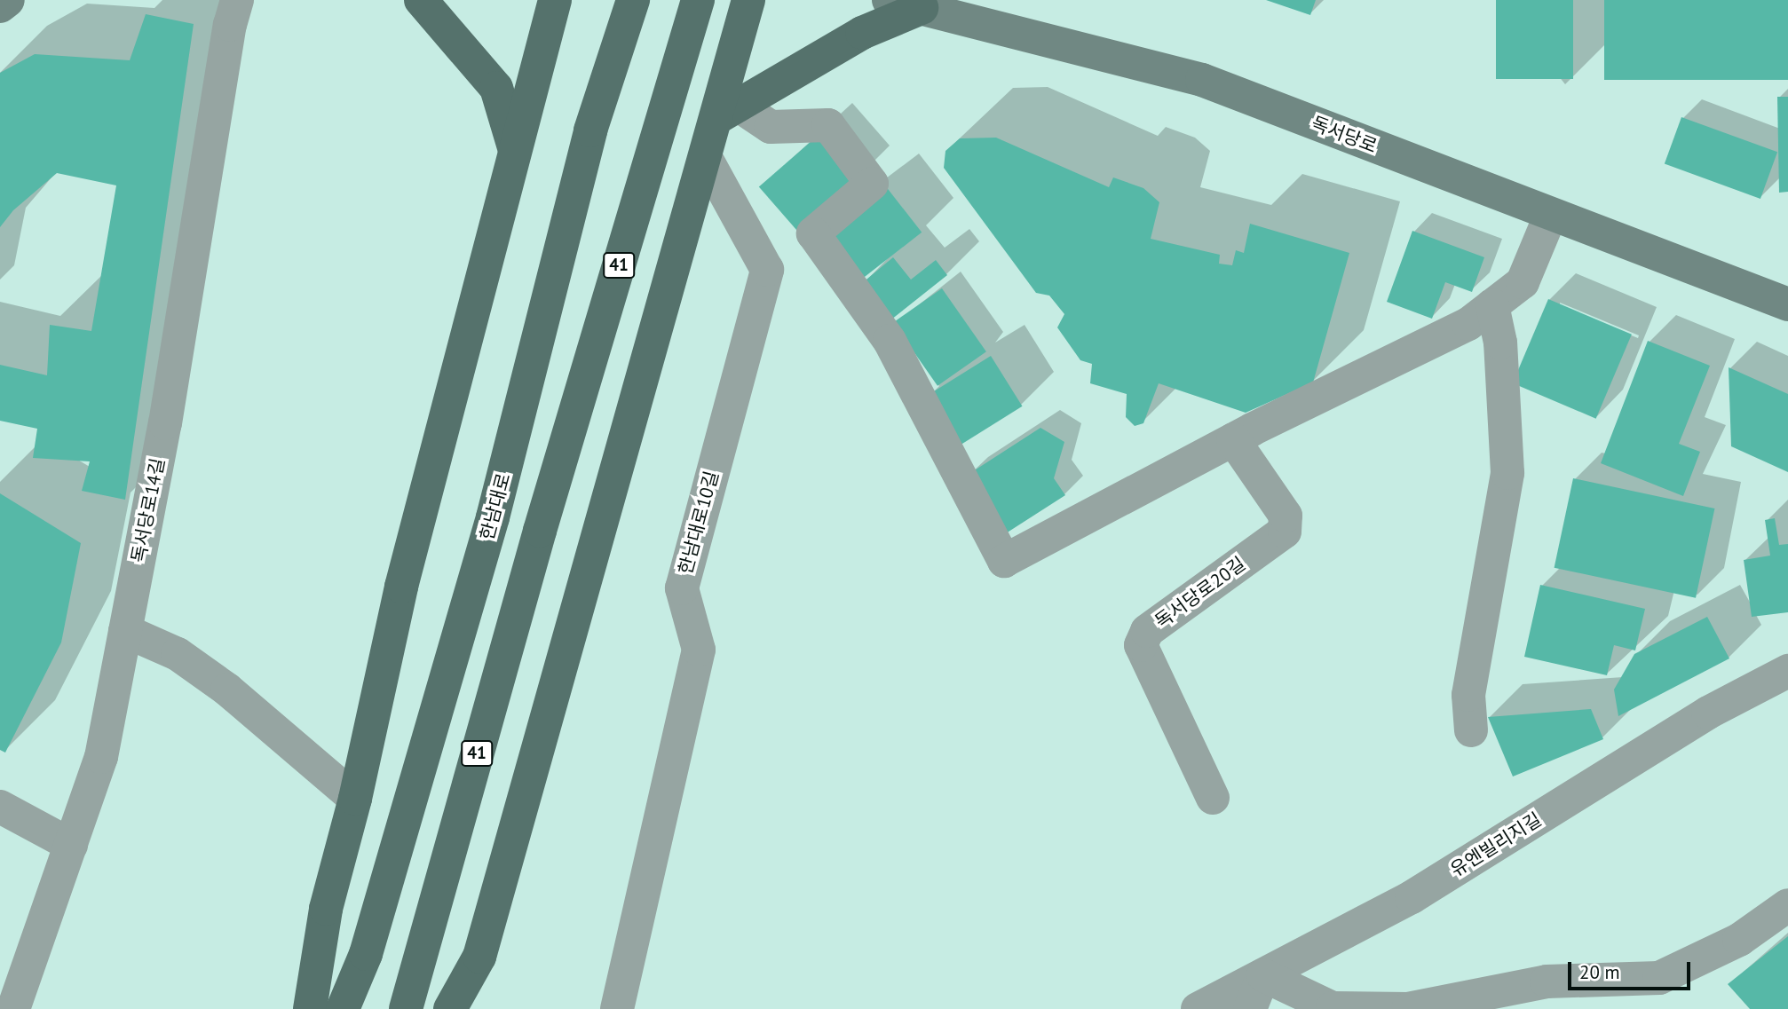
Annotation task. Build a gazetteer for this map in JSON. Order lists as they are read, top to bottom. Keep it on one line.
{"streets":{"main road":["독서당로","41","한남대로"],"street":["독서당로14길","한남대로10길","독서당로20길","유엔빌리지길"]},"scale_bar":"20 m"}
